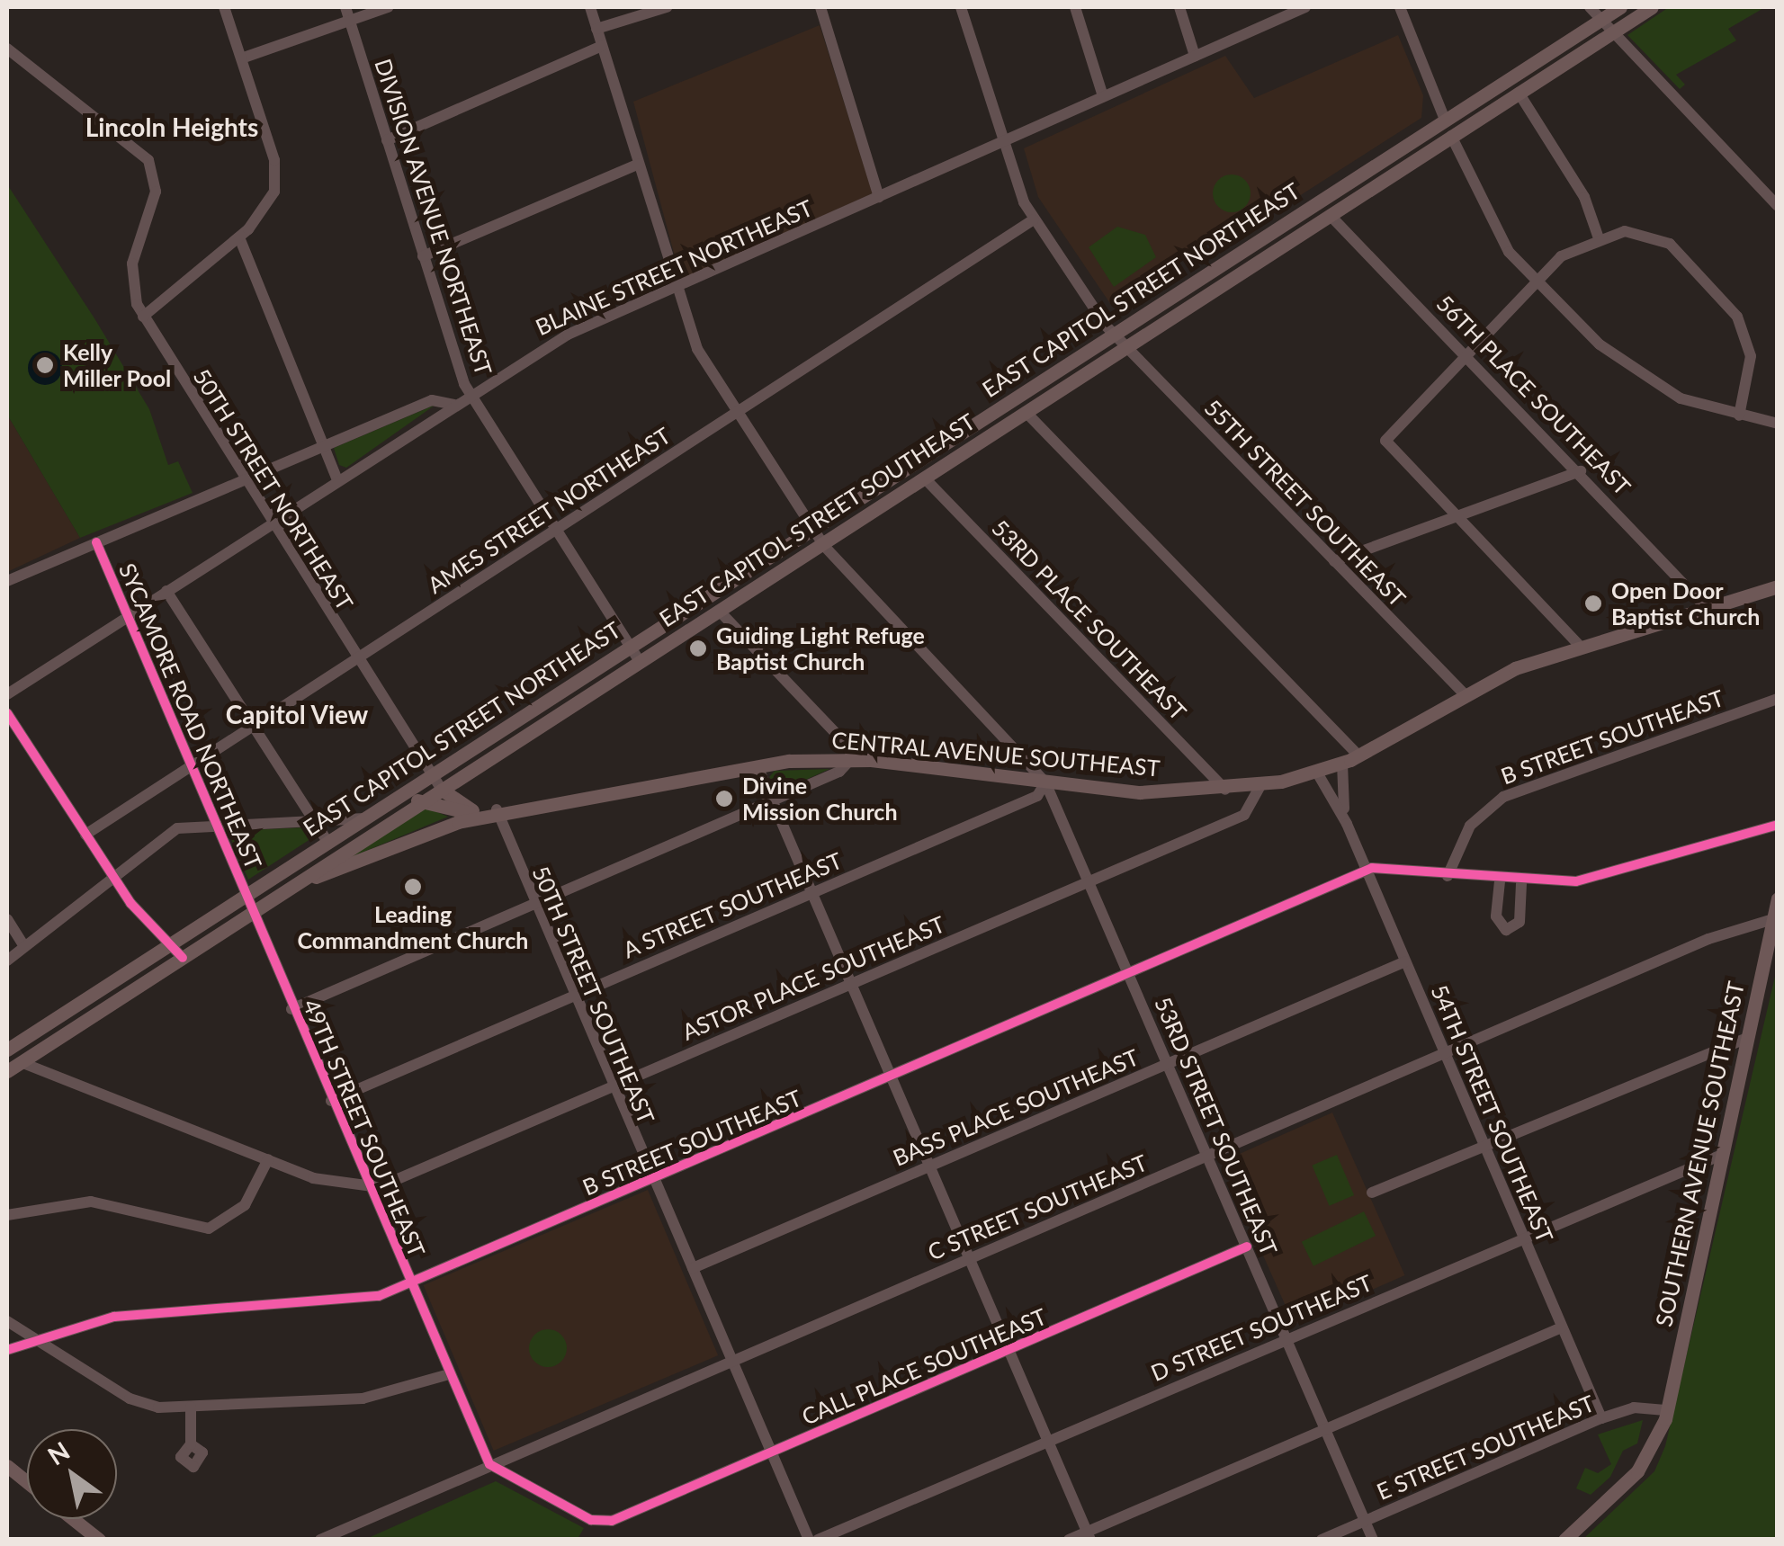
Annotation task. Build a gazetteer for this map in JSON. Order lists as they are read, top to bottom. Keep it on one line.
{"streets":{"main road":["EAST CAPITOL STREET NORTHEAST","EAST CAPITOL STREET SOUTHEAST","CENTRAL AVENUE SOUTHEAST","SOUTHERN AVENUE SOUTHEAST"],"street":["DIVISION AVENUE NORTHEAST","BLAINE STREET NORTHEAST","56TH PLACE SOUTHEAST","50TH STREET NORTHEAST","55TH STREET SOUTHEAST","AMES STREET NORTHEAST","53RD PLACE SOUTHEAST","SYCAMORE ROAD NORTHEAST","B STREET SOUTHEAST","A STREET SOUTHEAST","ASTOR PLACE SOUTHEAST","50TH STREET SOUTHEAST","BASS PLACE SOUTHEAST","54TH STREET SOUTHEAST","53RD STREET SOUTHEAST","49TH STREET SOUTHEAST","C STREET SOUTHEAST","D STREET SOUTHEAST","CALL PLACE SOUTHEAST","E STREET SOUTHEAST"]},"crossings":[["DIVISION AVENUE NORTHEAST","BLAINE STREET NORTHEAST"],["DIVISION AVENUE NORTHEAST","EAST CAPITOL STREET NORTHEAST"],["DIVISION AVENUE NORTHEAST","AMES STREET NORTHEAST"],["DIVISION AVENUE NORTHEAST","EAST CAPITOL STREET SOUTHEAST"],["BLAINE STREET NORTHEAST","50TH STREET NORTHEAST"],["BLAINE STREET NORTHEAST","55TH STREET SOUTHEAST"],["BLAINE STREET NORTHEAST","SYCAMORE ROAD NORTHEAST"],["BLAINE STREET NORTHEAST","53RD STREET SOUTHEAST"],["EAST CAPITOL STREET NORTHEAST","50TH STREET NORTHEAST"],["EAST CAPITOL STREET NORTHEAST","55TH STREET SOUTHEAST"],["EAST CAPITOL STREET NORTHEAST","EAST CAPITOL STREET SOUTHEAST"],["EAST CAPITOL STREET NORTHEAST","SYCAMORE ROAD NORTHEAST"],["EAST CAPITOL STREET NORTHEAST","53RD STREET SOUTHEAST"],["EAST CAPITOL STREET NORTHEAST","49TH STREET SOUTHEAST"],["56TH PLACE SOUTHEAST","EAST CAPITOL STREET SOUTHEAST"],["56TH PLACE SOUTHEAST","CENTRAL AVENUE SOUTHEAST"],["50TH STREET NORTHEAST","AMES STREET NORTHEAST"],["50TH STREET NORTHEAST","EAST CAPITOL STREET SOUTHEAST"],["55TH STREET SOUTHEAST","AMES STREET NORTHEAST"],["55TH STREET SOUTHEAST","EAST CAPITOL STREET SOUTHEAST"],["55TH STREET SOUTHEAST","CENTRAL AVENUE SOUTHEAST"],["AMES STREET NORTHEAST","SYCAMORE ROAD NORTHEAST"],["AMES STREET NORTHEAST","53RD STREET SOUTHEAST"],["EAST CAPITOL STREET SOUTHEAST","53RD PLACE SOUTHEAST"],["EAST CAPITOL STREET SOUTHEAST","SYCAMORE ROAD NORTHEAST"],["EAST CAPITOL STREET SOUTHEAST","CENTRAL AVENUE SOUTHEAST"],["EAST CAPITOL STREET SOUTHEAST","ASTOR PLACE SOUTHEAST"],["EAST CAPITOL STREET SOUTHEAST","53RD STREET SOUTHEAST"],["EAST CAPITOL STREET SOUTHEAST","49TH STREET SOUTHEAST"],["53RD PLACE SOUTHEAST","CENTRAL AVENUE SOUTHEAST"],["SYCAMORE ROAD NORTHEAST","49TH STREET SOUTHEAST"],["B STREET SOUTHEAST","50TH STREET SOUTHEAST"],["B STREET SOUTHEAST","54TH STREET SOUTHEAST"],["B STREET SOUTHEAST","53RD STREET SOUTHEAST"],["B STREET SOUTHEAST","49TH STREET SOUTHEAST"],["CENTRAL AVENUE SOUTHEAST","A STREET SOUTHEAST"],["CENTRAL AVENUE SOUTHEAST","ASTOR PLACE SOUTHEAST"],["CENTRAL AVENUE SOUTHEAST","50TH STREET SOUTHEAST"],["CENTRAL AVENUE SOUTHEAST","54TH STREET SOUTHEAST"],["CENTRAL AVENUE SOUTHEAST","53RD STREET SOUTHEAST"],["A STREET SOUTHEAST","50TH STREET SOUTHEAST"],["A STREET SOUTHEAST","53RD STREET SOUTHEAST"],["A STREET SOUTHEAST","49TH STREET SOUTHEAST"],["ASTOR PLACE SOUTHEAST","50TH STREET SOUTHEAST"],["ASTOR PLACE SOUTHEAST","53RD STREET SOUTHEAST"],["ASTOR PLACE SOUTHEAST","49TH STREET SOUTHEAST"],["50TH STREET SOUTHEAST","BASS PLACE SOUTHEAST"],["50TH STREET SOUTHEAST","C STREET SOUTHEAST"],["50TH STREET SOUTHEAST","CALL PLACE SOUTHEAST"],["BASS PLACE SOUTHEAST","54TH STREET SOUTHEAST"],["BASS PLACE SOUTHEAST","53RD STREET SOUTHEAST"],["54TH STREET SOUTHEAST","C STREET SOUTHEAST"],["54TH STREET SOUTHEAST","D STREET SOUTHEAST"],["54TH STREET SOUTHEAST","E STREET SOUTHEAST"],["53RD STREET SOUTHEAST","C STREET SOUTHEAST"],["53RD STREET SOUTHEAST","D STREET SOUTHEAST"],["53RD STREET SOUTHEAST","CALL PLACE SOUTHEAST"],["53RD STREET SOUTHEAST","E STREET SOUTHEAST"],["49TH STREET SOUTHEAST","C STREET SOUTHEAST"],["49TH STREET SOUTHEAST","CALL PLACE SOUTHEAST"],["SOUTHERN AVENUE SOUTHEAST","C STREET SOUTHEAST"],["SOUTHERN AVENUE SOUTHEAST","D STREET SOUTHEAST"],["SOUTHERN AVENUE SOUTHEAST","E STREET SOUTHEAST"],["C STREET SOUTHEAST","CALL PLACE SOUTHEAST"]],"districts":["Lincoln Heights","Capitol View"],"places":["Kelly Miller Pool","Open Door Baptist Church","Guiding Light Refuge Baptist Church","Divine Mission Church","Leading Commandment Church"],"north":"top left"}
